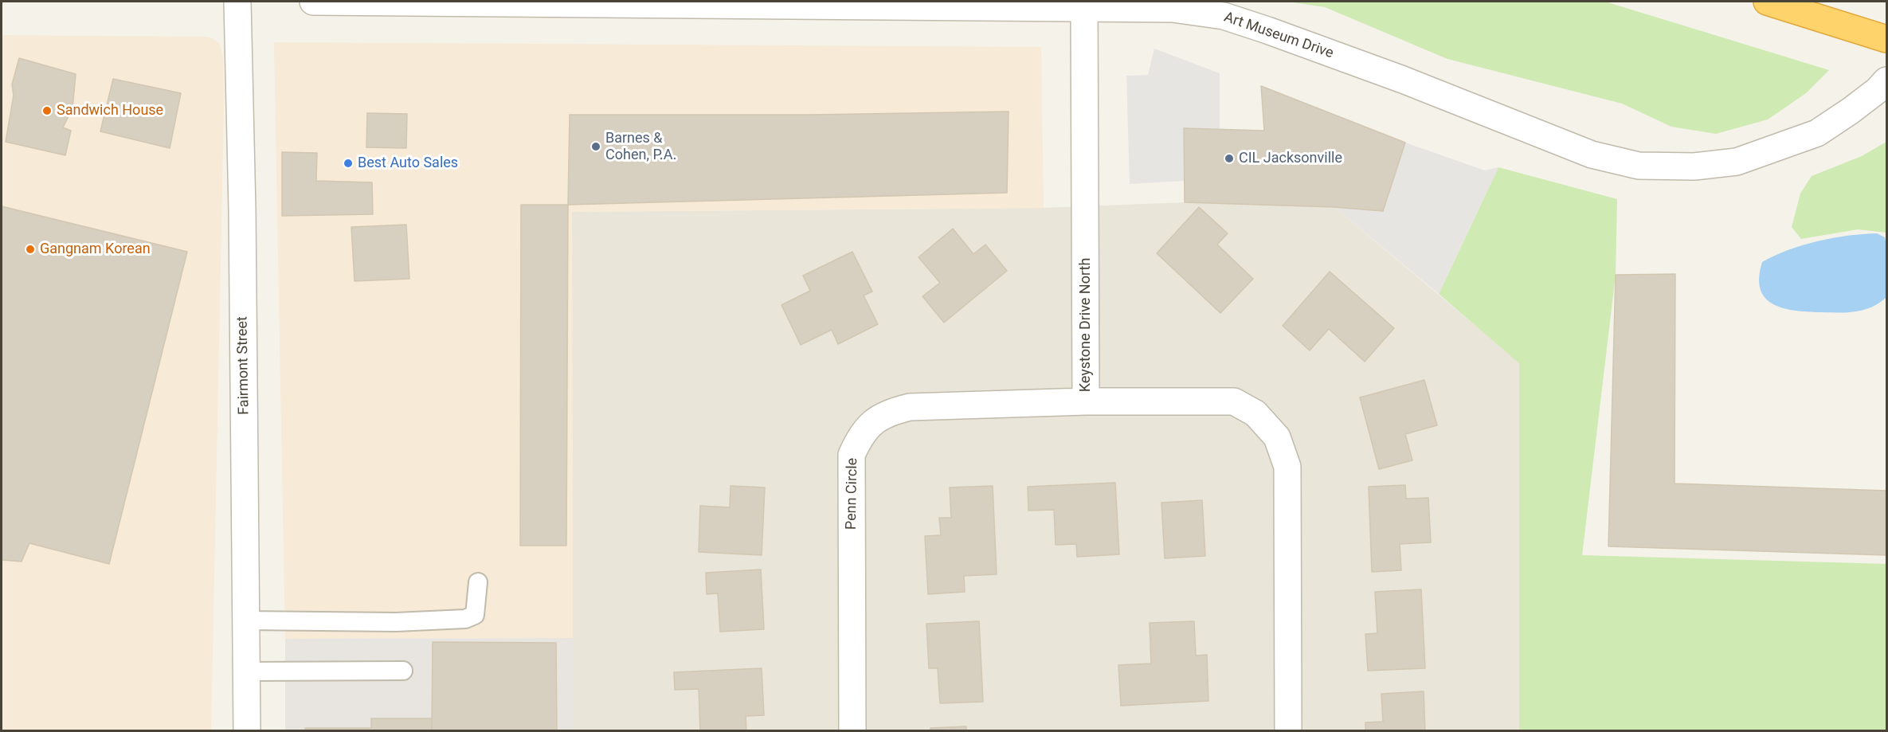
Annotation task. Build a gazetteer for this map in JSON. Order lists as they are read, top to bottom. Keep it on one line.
{"streets":{"street":["Art Museum Drive","Keystone Drive North","Fairmont Street","Penn Circle"]},"crossings":[["Art Museum Drive","Keystone Drive North"],["Keystone Drive North","Penn Circle"]],"places":["Sandwich House","Barnes & Cohen, P.A.","CIL Jacksonville","Best Auto Sales","Gangnam Korean"]}
